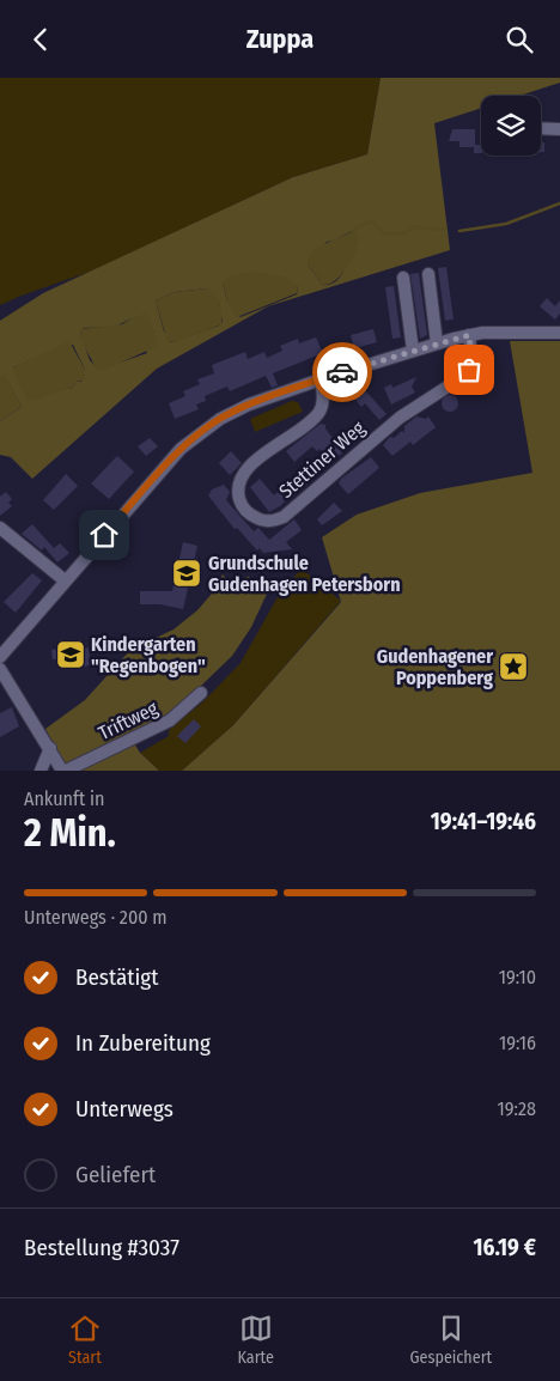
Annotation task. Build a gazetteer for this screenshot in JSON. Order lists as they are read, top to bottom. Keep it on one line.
{"streets":{"street":["Stettiner Weg","Triftweg"]},"places":{"school or university":["Grundschule Gudenhagen Petersborn","Kindergarten \"Regenbogen\""],"place":["Gudenhagener Poppenberg"]},"page":{"header":"Zuppa","heading":["2 Min.","Ankunft in","19:41–19:46"],"panel":["Bestellung #3037","16.19 €"],"bar":"Unterwegs · 200 m","list":[["Bestätigt","19:10"],["In Zubereitung","19:16"],["Unterwegs","19:28"],"Geliefert"],"tabs":["Start","Karte","Gespeichert"]}}
